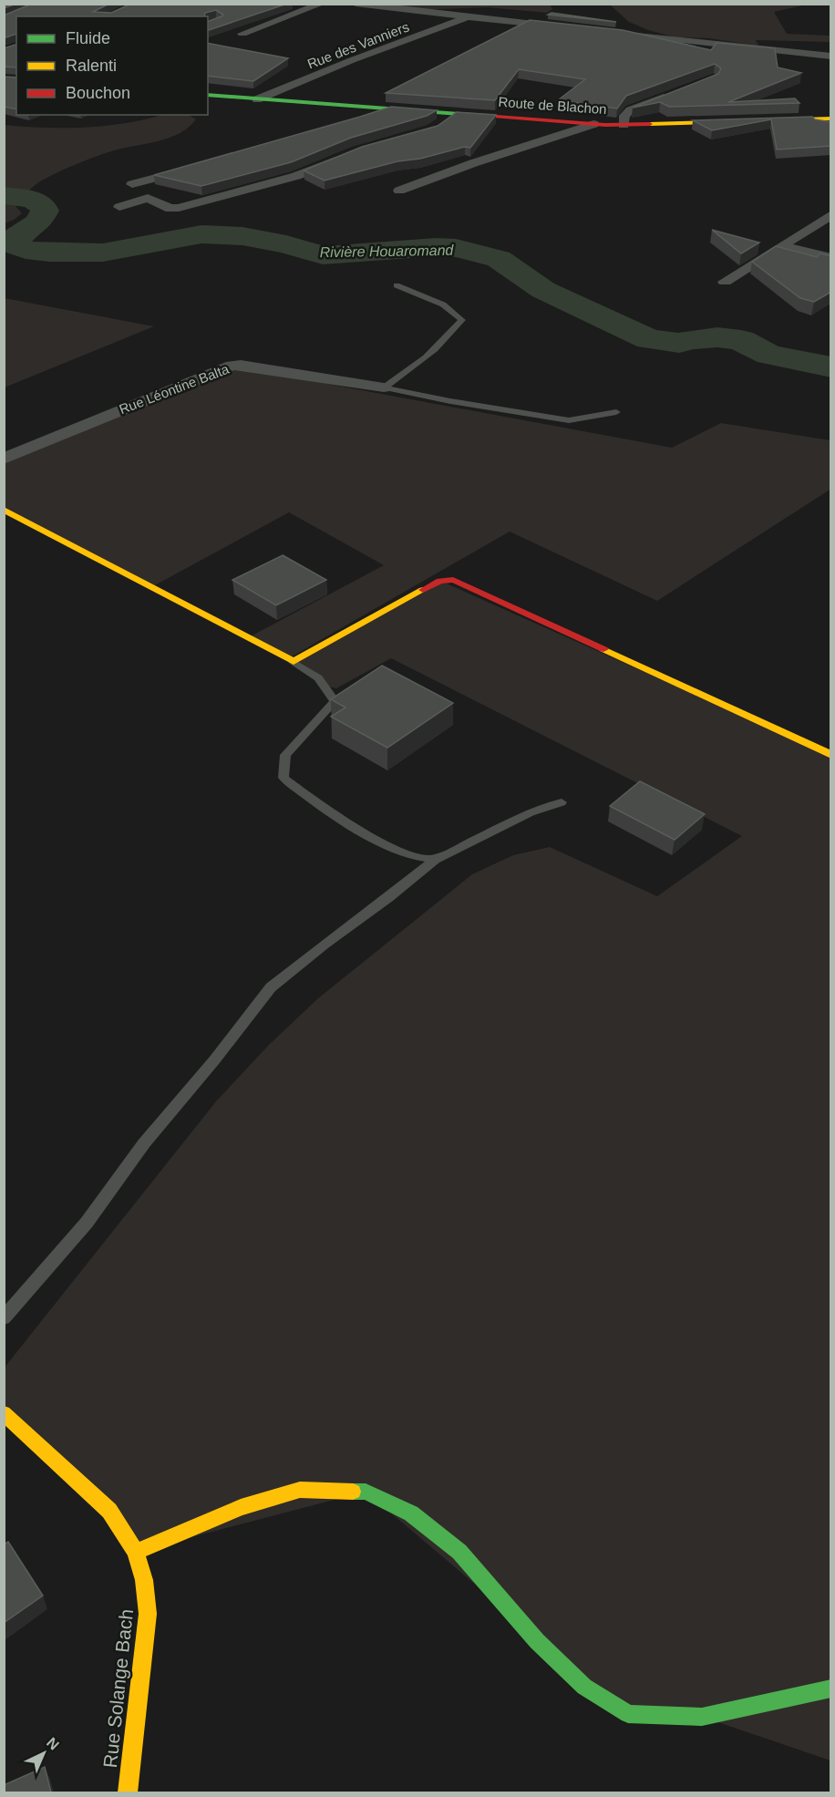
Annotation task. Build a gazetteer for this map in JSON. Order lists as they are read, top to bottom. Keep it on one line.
{"streets":{"street":["Rue des Vanniers","Route de Blachon","Rue Léontine Balta","Rue Solange Bach"]},"crossings":[["Rue des Vanniers","Route de Blachon"]],"water":["Rivière Houaromand"],"legend":["Fluide","Ralenti","Bouchon"],"north":"top right"}
